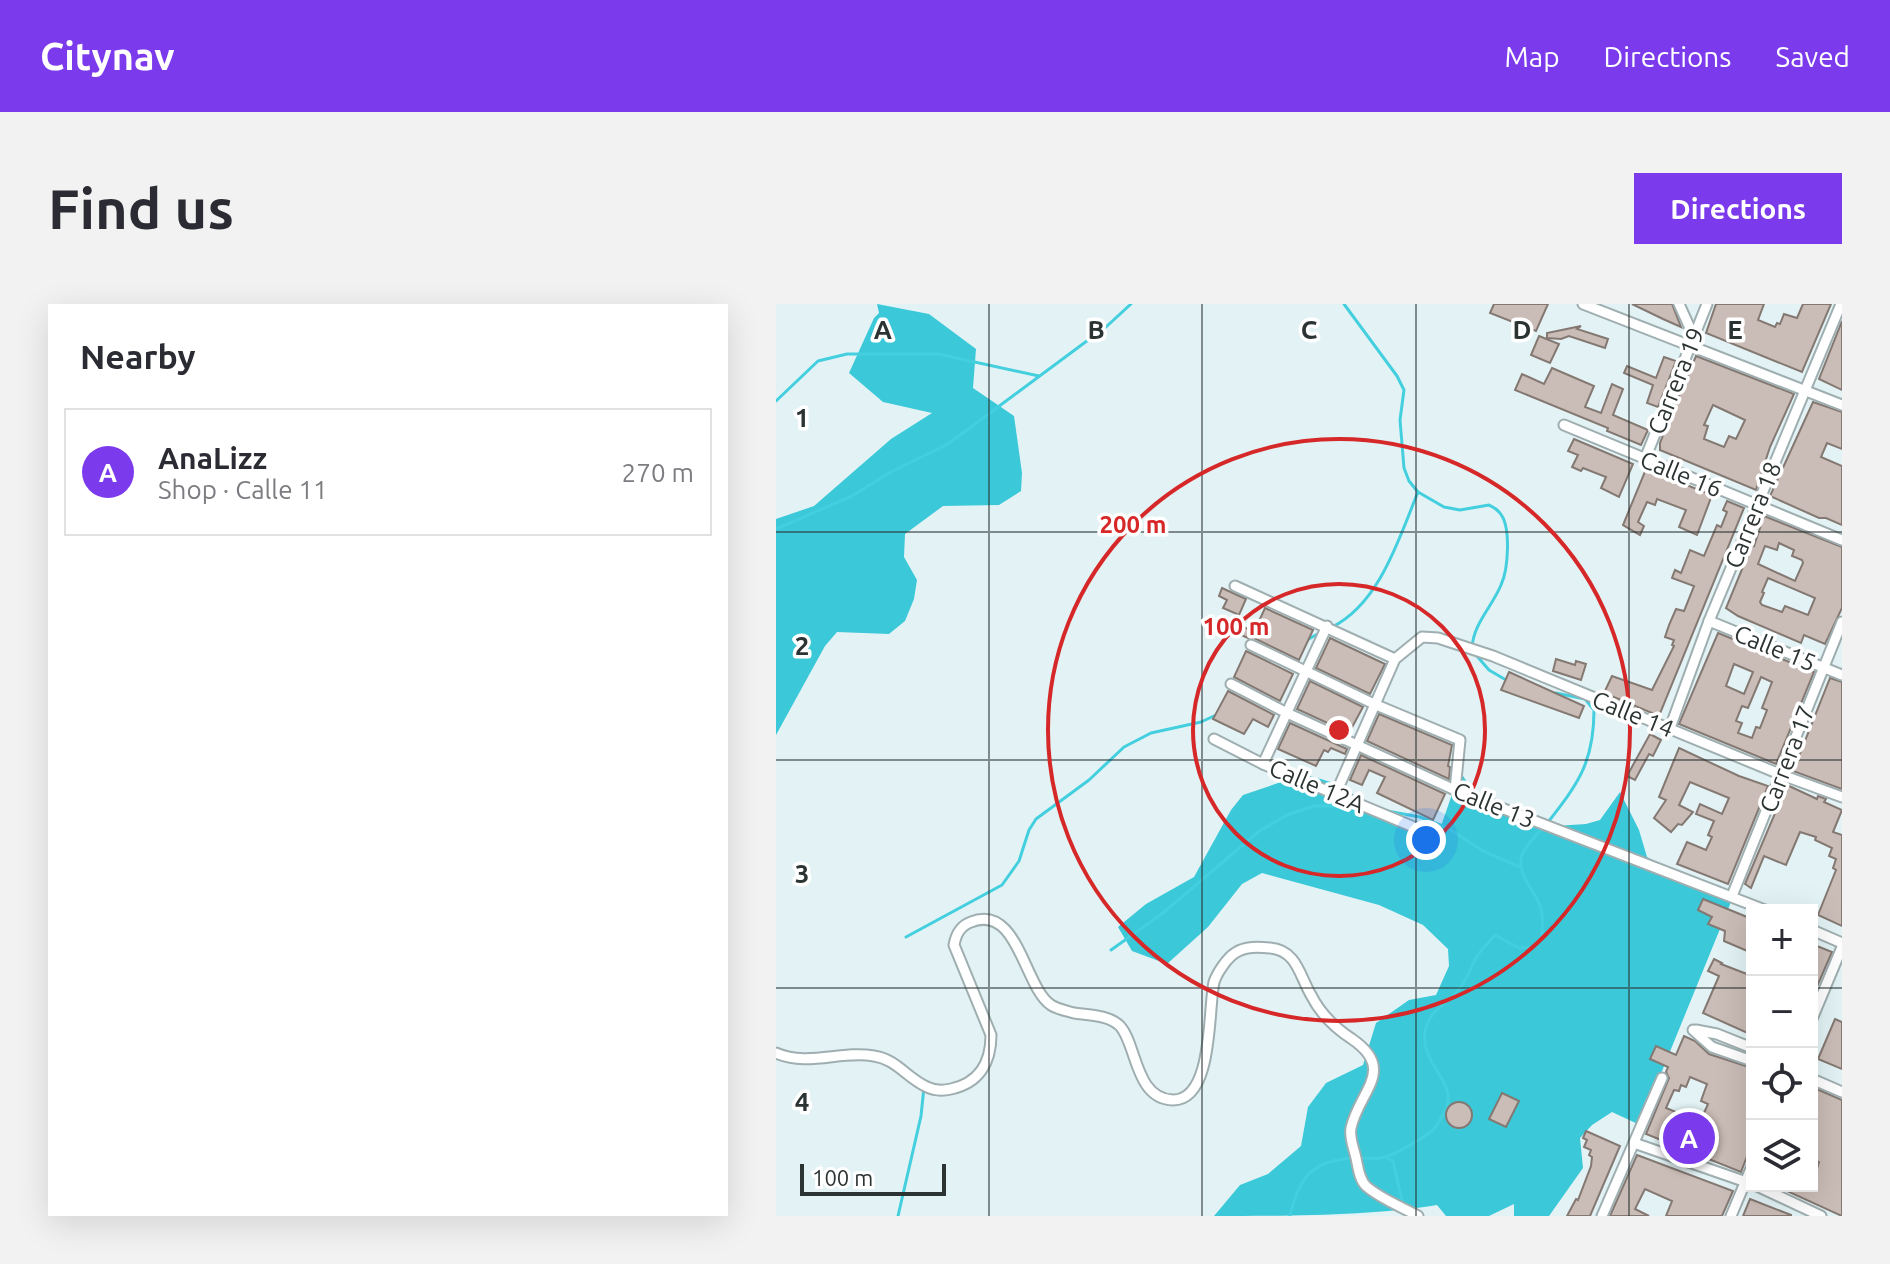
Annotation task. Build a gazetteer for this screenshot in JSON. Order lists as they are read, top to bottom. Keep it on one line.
{"streets":{"street":["Carrera 19","Calle 16","Carrera 18","Calle 15","Calle 14","Carrera 17","Calle 12A","Calle 13"]},"crossings":[["Carrera 19","Calle 16"],["Calle 16","Carrera 18"],["Carrera 18","Calle 15"],["Carrera 18","Calle 14"],["Calle 15","Carrera 17"],["Calle 14","Carrera 17"],["Carrera 17","Calle 13"]],"scale_bar":"100 m","page":{"header":"Citynav","nav":["Map","Directions","Saved"],"buttons":"Directions","title":"Find us","heading":"Nearby","list":[{"mark":"A","name":"AnaLizz","note":"Shop · Calle 11","value":"270 m"}],"map_buttons":["+","−"],"pins":"A","scale":"100 m"},"grid":{"columns":["A","B","C","D","E"],"rows":["1","2","3","4"]},"rings":["200 m","100 m"]}
